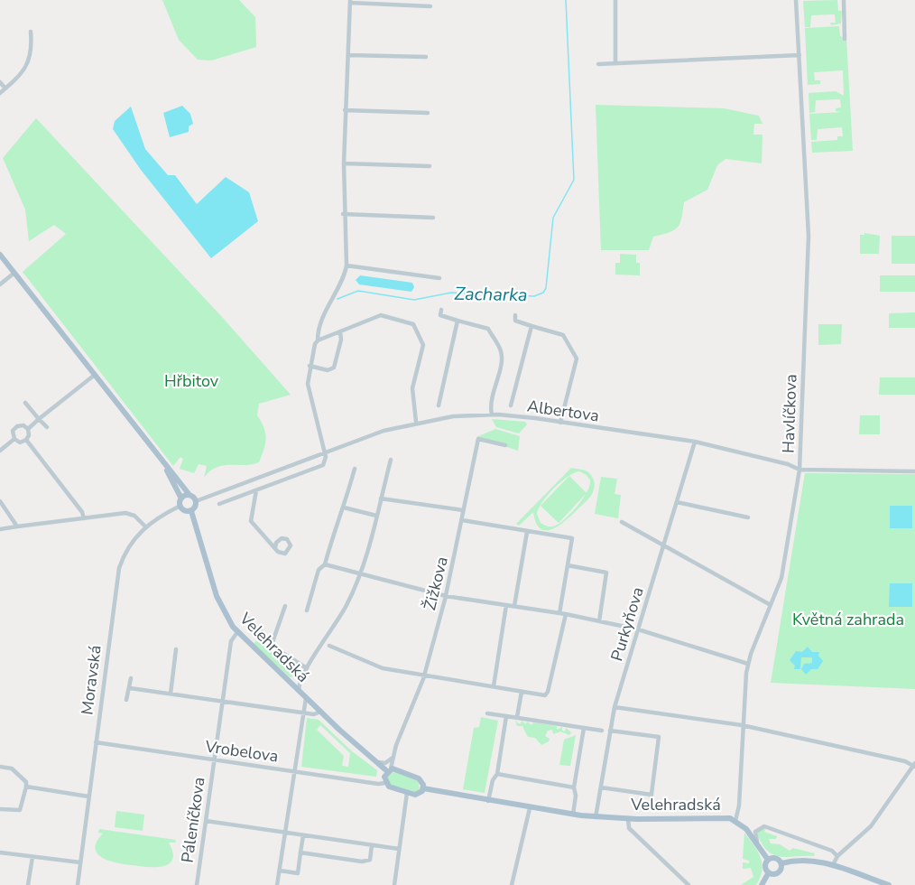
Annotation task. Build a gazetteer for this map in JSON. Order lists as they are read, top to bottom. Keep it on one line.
{"streets":{"main road":["Velehradská"],"street":["Albertova","Havlíčkova","Žižkova","Purkyňova","Moravská","Vrobelova","Páleníčkova"]},"crossings":[["Albertova","Havlíčkova"],["Albertova","Purkyňova"],["Albertova","Velehradská"],["Albertova","Moravská"],["Havlíčkova","Velehradská"],["Žižkova","Velehradská"],["Purkyňova","Velehradská"],["Velehradská","Moravská"],["Velehradská","Páleníčkova"],["Moravská","Vrobelova"],["Vrobelova","Páleníčkova"]],"water":["Zacharka"],"parks":["Hřbitov","Květná zahrada"]}
